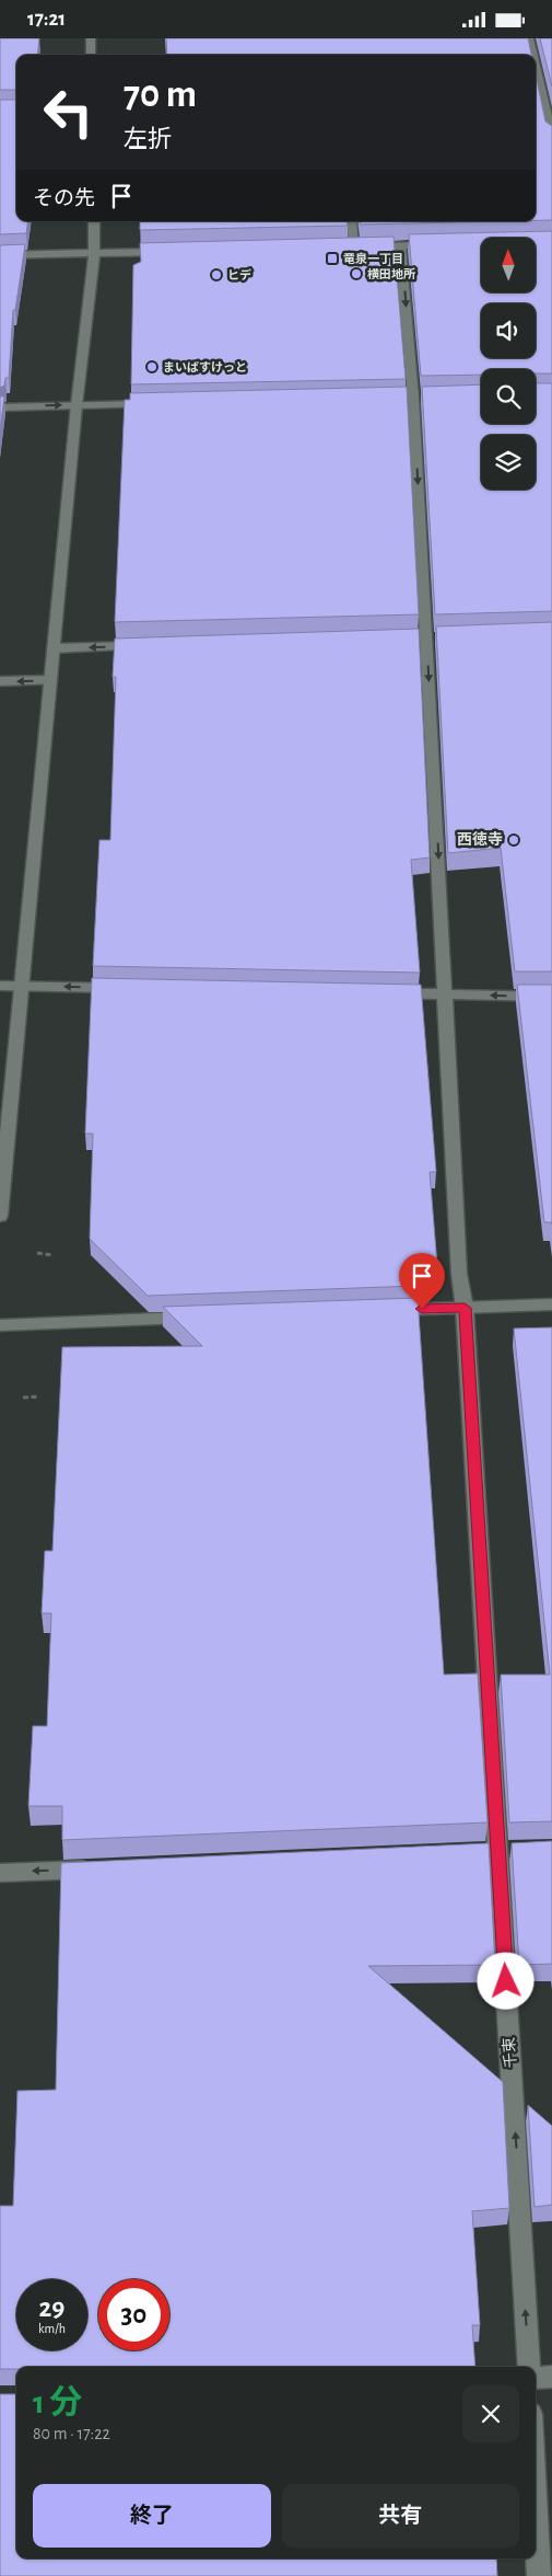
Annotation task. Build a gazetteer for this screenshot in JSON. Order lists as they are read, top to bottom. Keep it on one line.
{"streets":{"street":["千束"]},"places":{"transit":["竜泉一丁目"],"other":["横田地所","ヒデ","まいばすけっと","西徳寺"]},"north":"top","page":{"status":"17:21","turn":["70 m","左折"],"then":"その先","speed":"29 km/h","limit":"30","heading":["1 分","80 m · 17:22"],"buttons":["終了","共有"]}}
